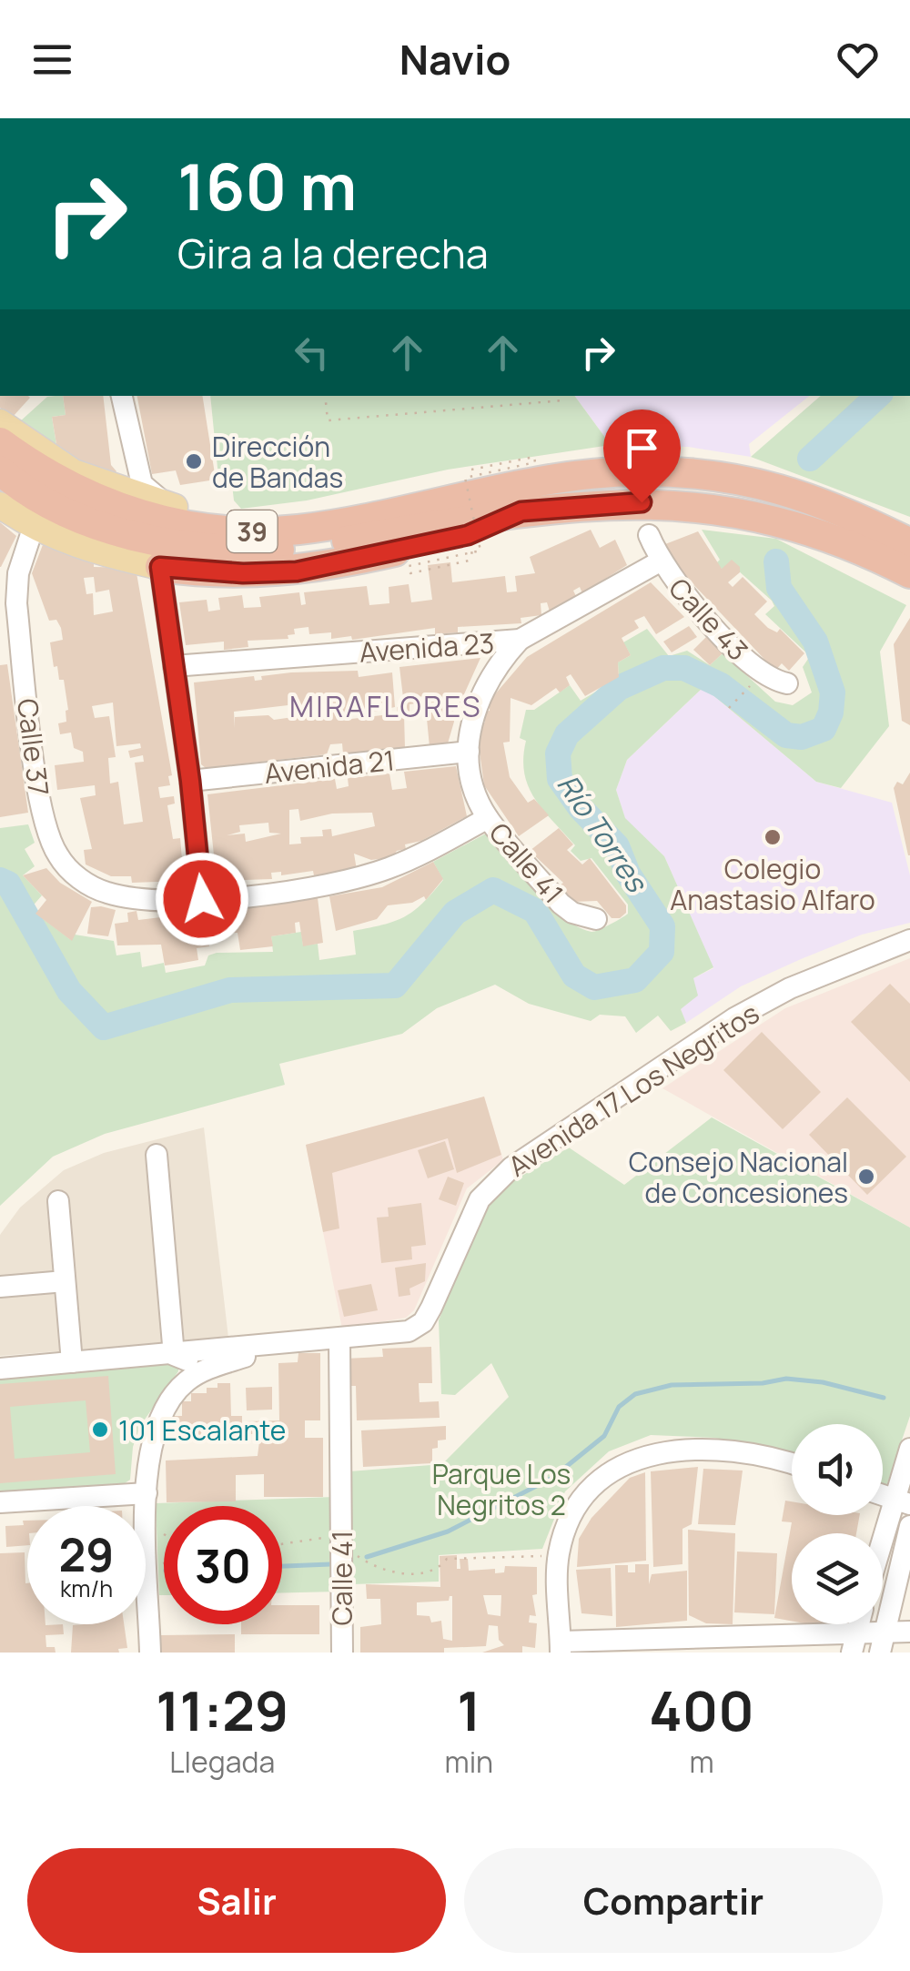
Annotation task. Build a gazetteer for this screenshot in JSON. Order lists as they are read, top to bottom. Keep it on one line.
{"streets":{"highway":["39"],"street":["Calle 43","Avenida 23","Calle 37","Avenida 21","Calle 41","Avenida 17 Los Negritos"]},"crossings":[["Calle 43","Avenida 23"],["Avenida 23","Calle 41"],["Avenida 21","Calle 41"],["Calle 41","Avenida 17 Los Negritos"]],"districts":["MIRAFLORES"],"water":["Río Torres"],"parks":["Parque Los Negritos 2"],"places":["Dirección de Bandas","Colegio Anastasio Alfaro","Consejo Nacional de Concesiones","101 Escalante"],"page":{"header":"Navio","turn":["160 m","Gira a la derecha"],"speed":"29 km/h","limit":"30","eta":["11:29","Llegada","1","min","400","m"],"buttons":["Salir","Compartir"]}}
